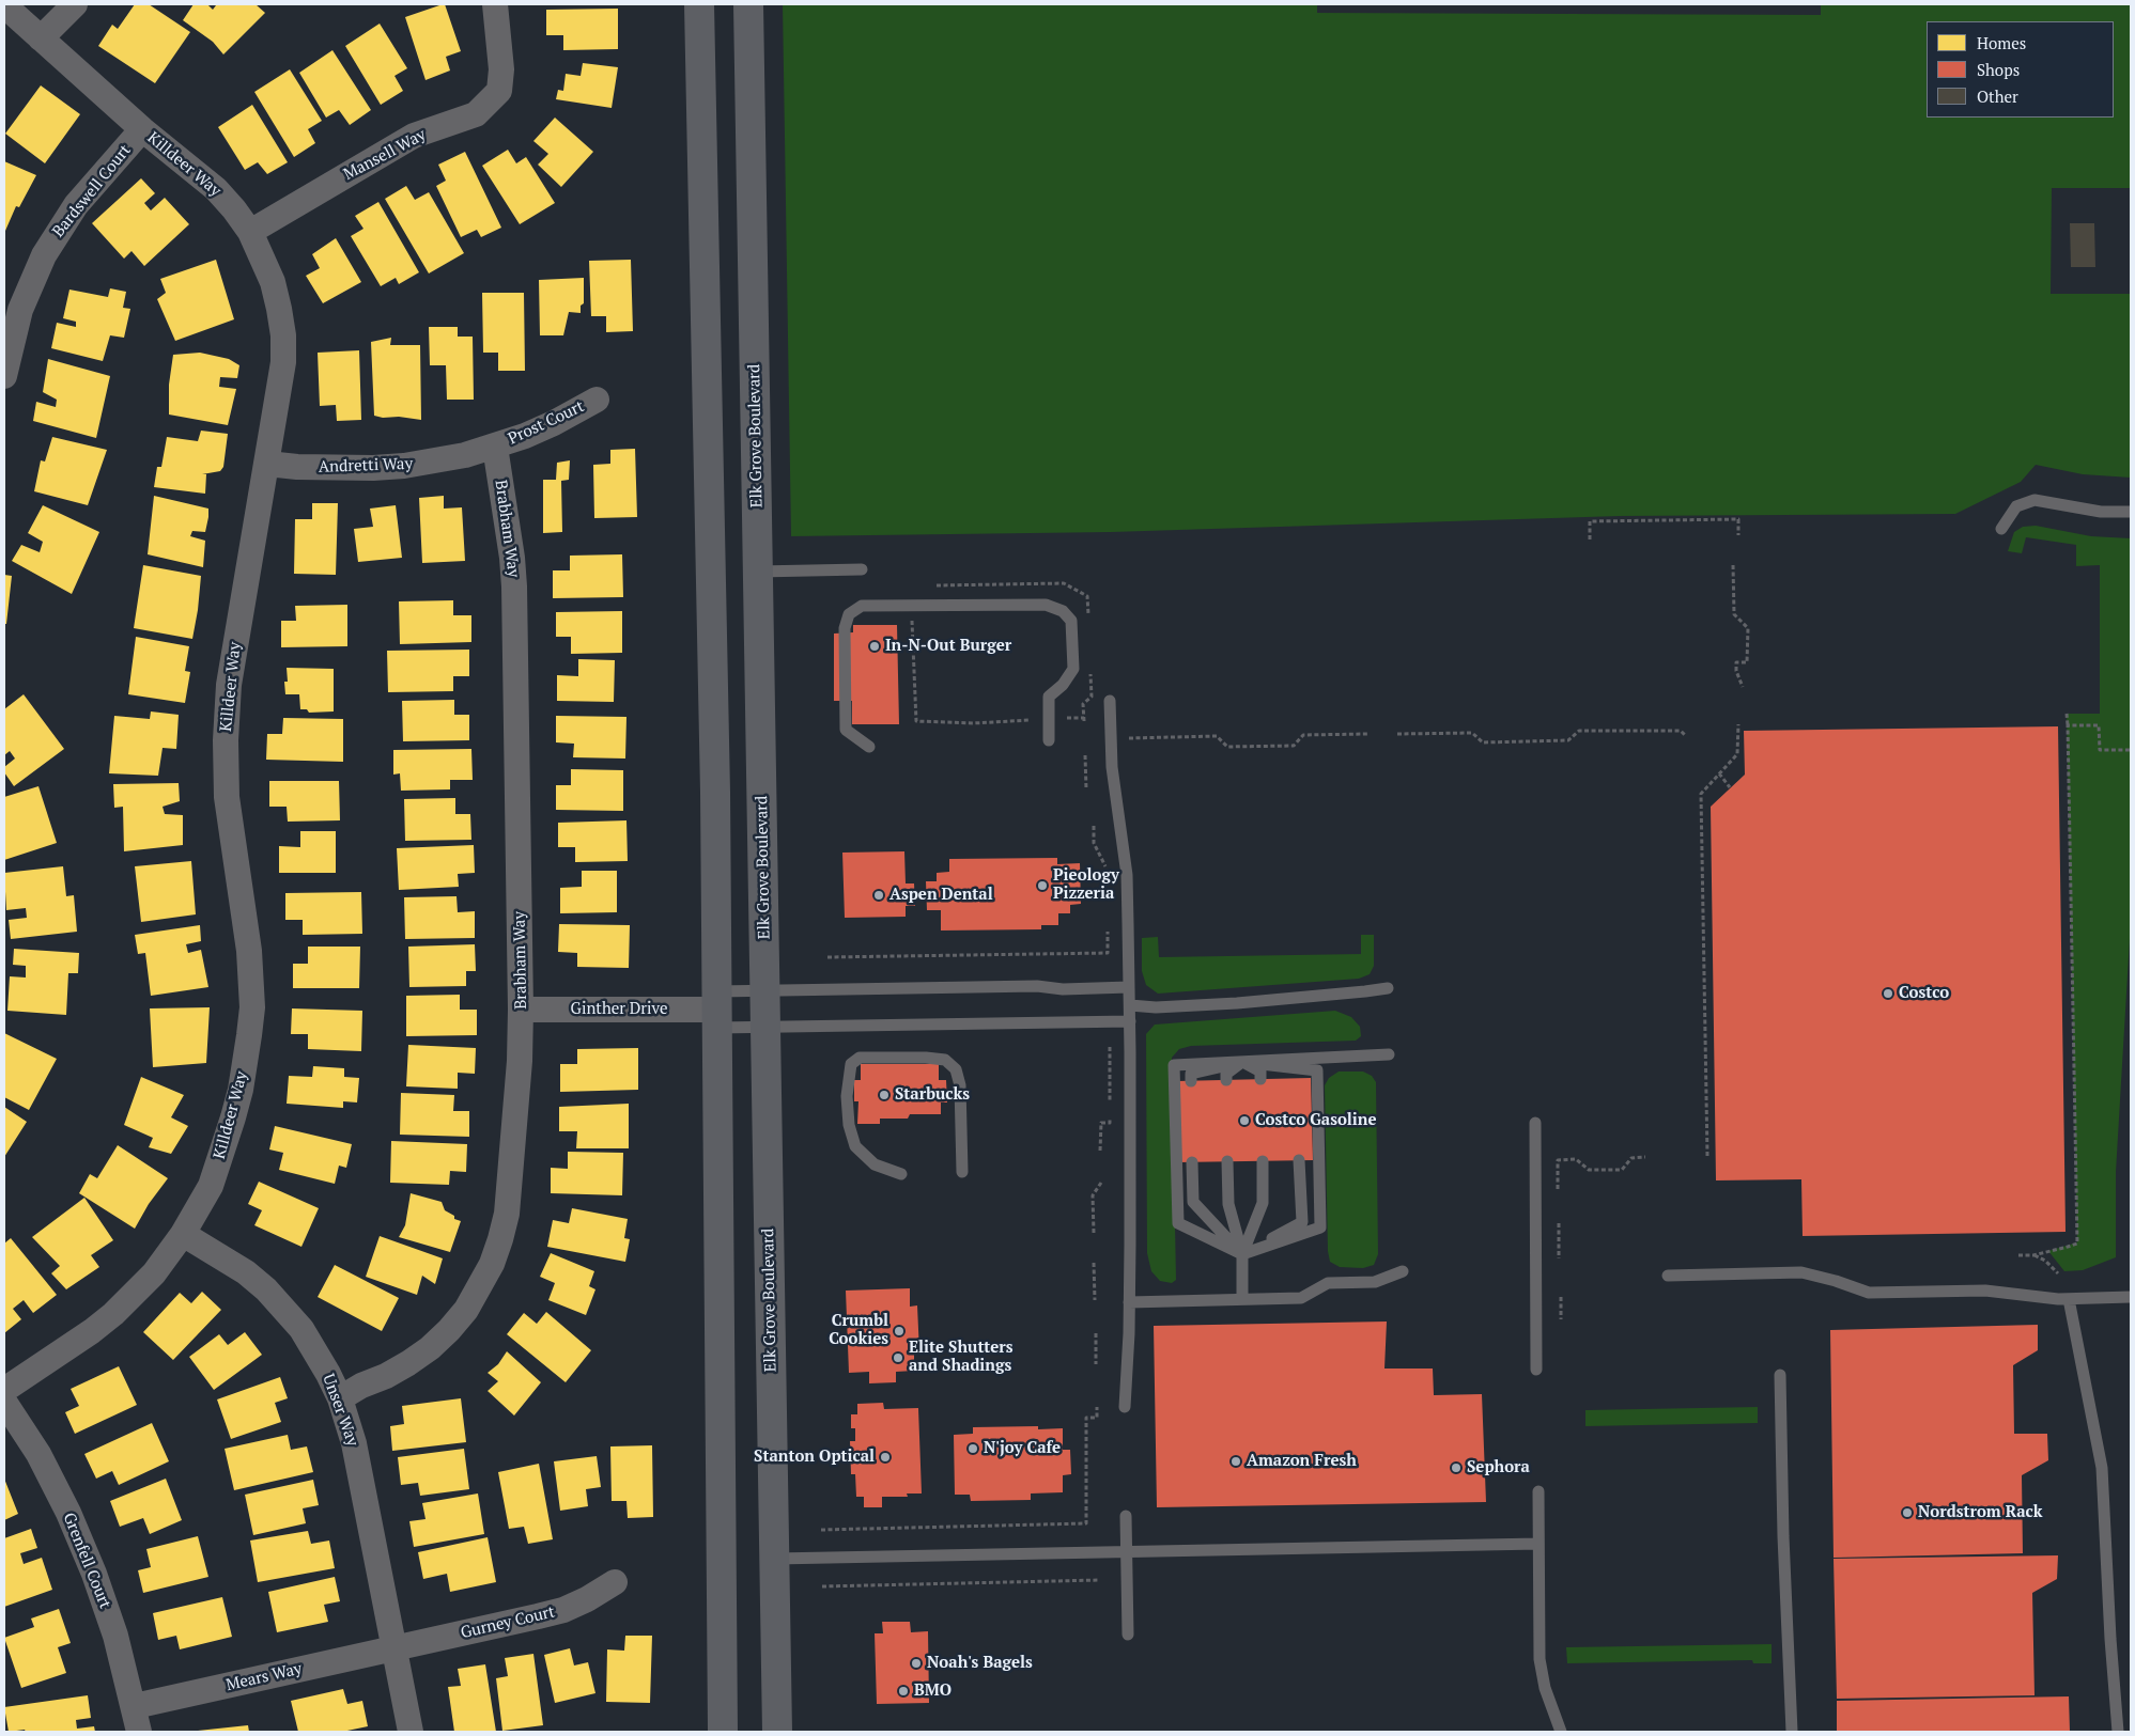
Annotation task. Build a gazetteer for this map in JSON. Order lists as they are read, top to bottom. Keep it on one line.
{"streets":{"main road":["Elk Grove Boulevard"],"street":["Mansell Way","Killdeer Way","Bardswell Court","Prost Court","Andretti Way","Brabham Way","Ginther Drive","Unser Way","Grenfell Court","Gurney Court","Mears Way"]},"crossings":[["Mansell Way","Killdeer Way"],["Killdeer Way","Bardswell Court"],["Killdeer Way","Andretti Way"],["Killdeer Way","Unser Way"],["Prost Court","Andretti Way"],["Prost Court","Brabham Way"],["Andretti Way","Brabham Way"],["Brabham Way","Ginther Drive"],["Brabham Way","Unser Way"],["Unser Way","Gurney Court"],["Unser Way","Mears Way"],["Grenfell Court","Mears Way"],["Gurney Court","Mears Way"]],"places":["In-N-Out Burger","Pieology Pizzeria","Aspen Dental","Costco","Starbucks","Costco Gasoline","Crumbl Cookies","Elite Shutters and Shadings","N'joy Cafe","Stanton Optical","Amazon Fresh","Sephora","Nordstrom Rack","Noah's Bagels","BMO"],"legend":["Homes","Shops","Other"]}
